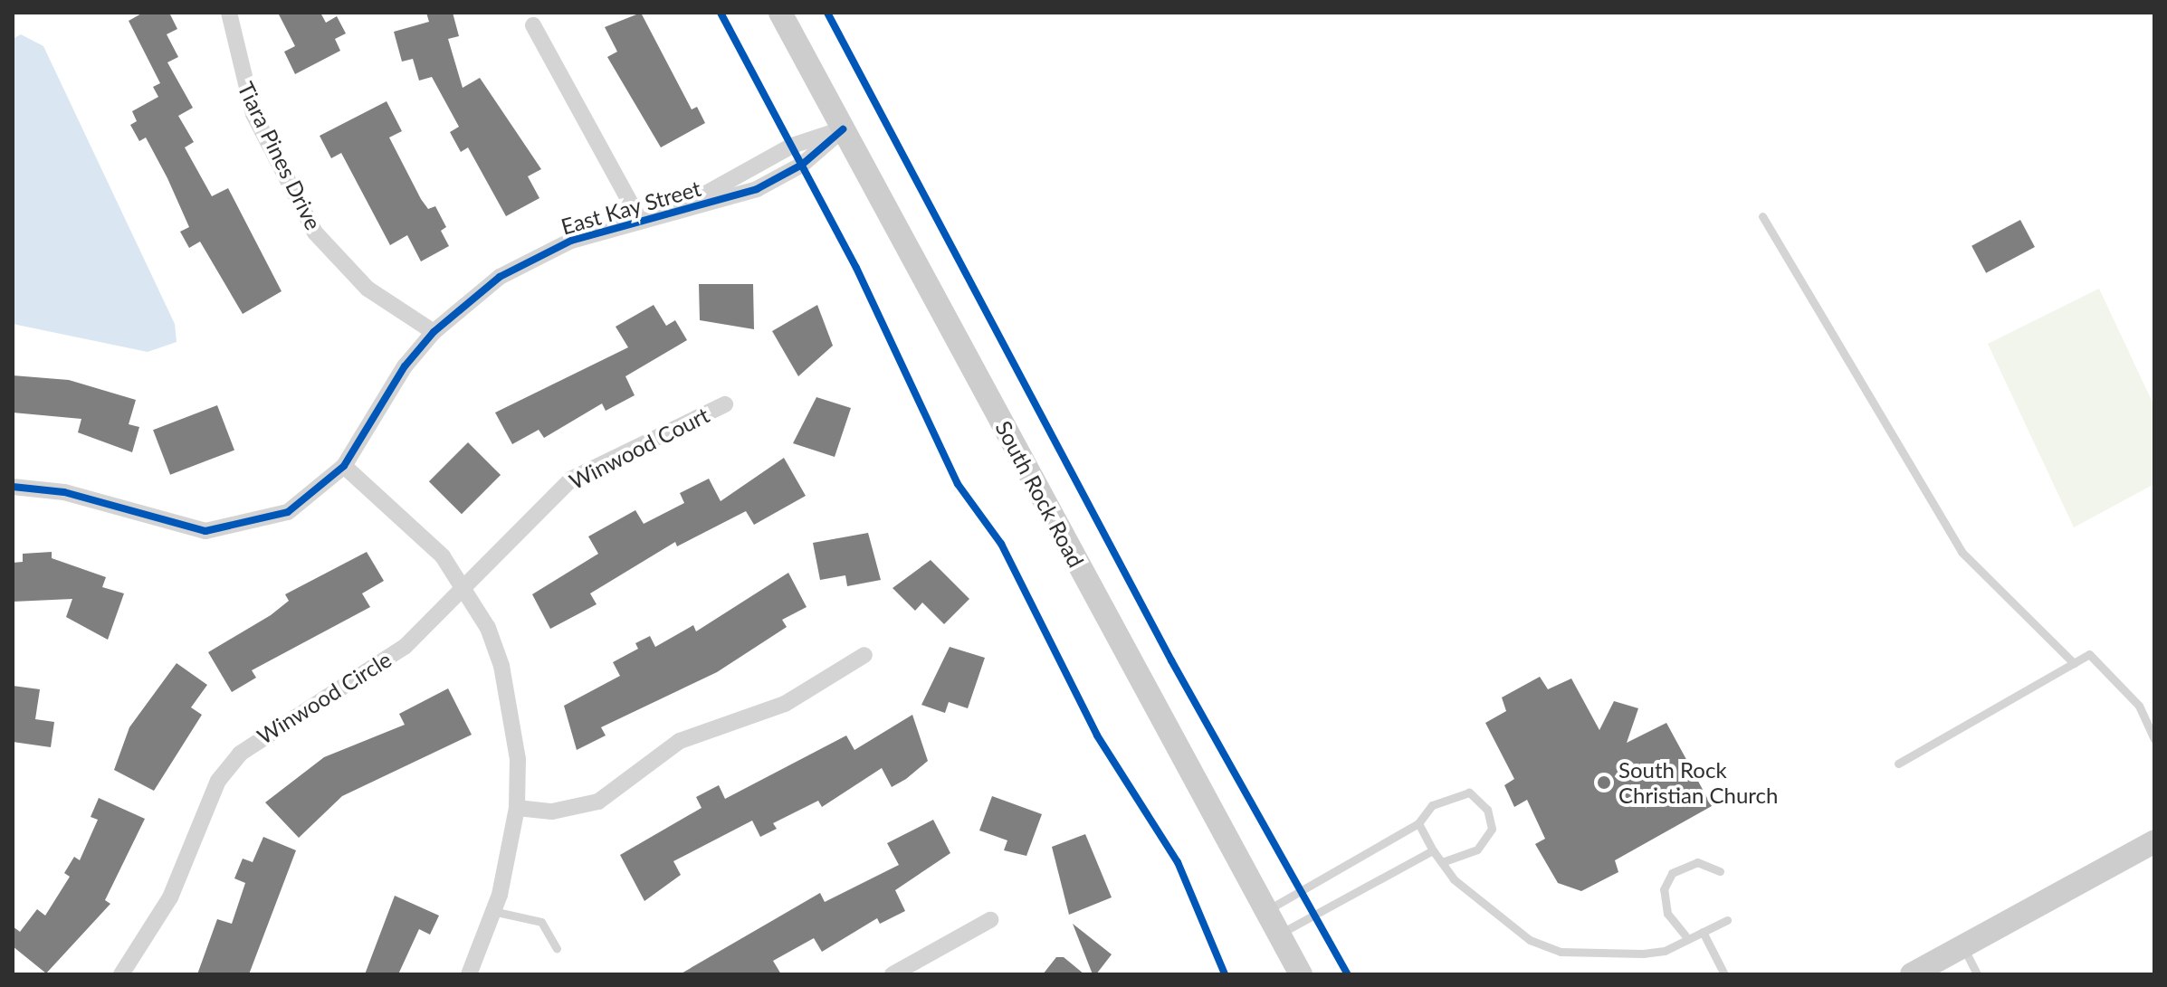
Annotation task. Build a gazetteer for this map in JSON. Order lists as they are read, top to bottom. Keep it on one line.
{"streets":{"main road":["South Rock Road"],"street":["Tiara Pines Drive","East Kay Street","Winwood Court","Winwood Circle"]},"crossings":[["Tiara Pines Drive","East Kay Street"],["East Kay Street","South Rock Road"],["Winwood Court","Winwood Circle"]],"places":["South Rock Christian Church"]}
